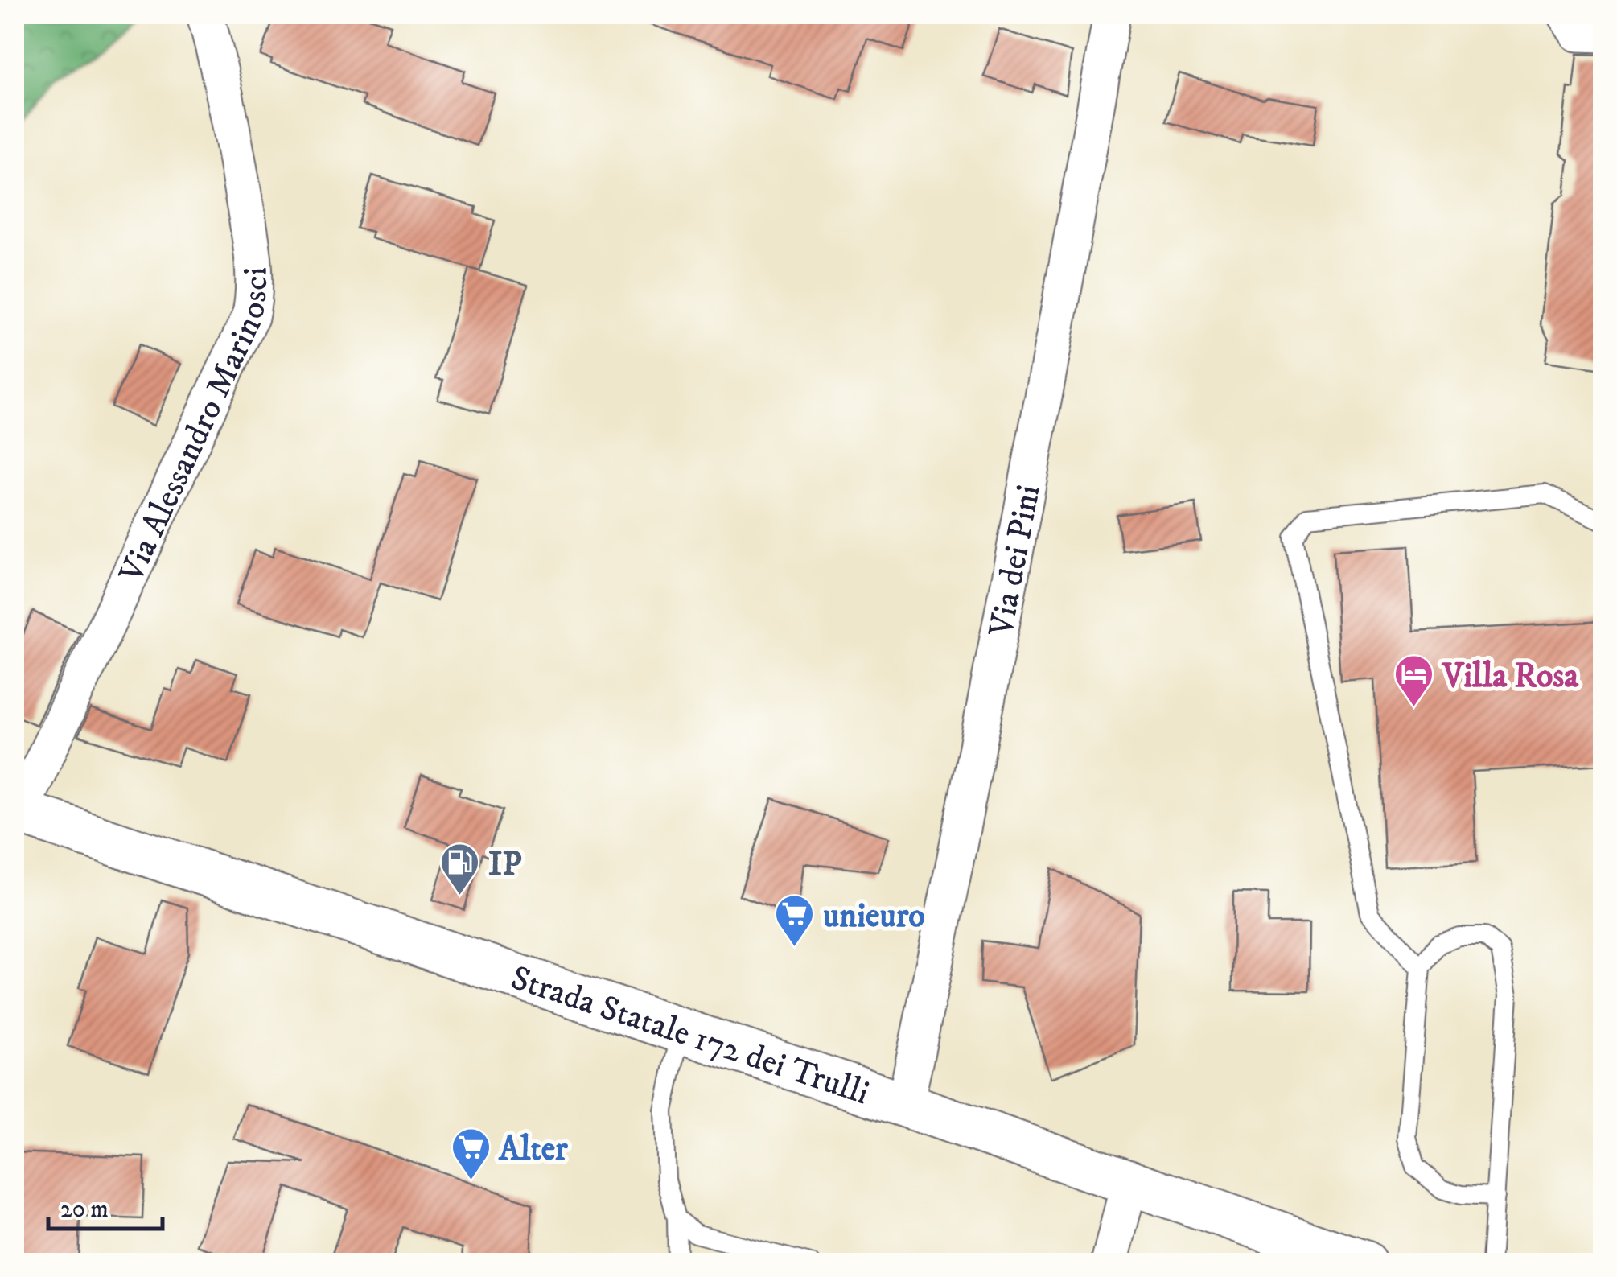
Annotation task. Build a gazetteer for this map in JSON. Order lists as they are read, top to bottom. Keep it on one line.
{"streets":{"main road":["Strada Statale 172 dei Trulli"],"street":["Via Alessandro Marinosci","Via dei Pini"]},"crossings":[["Via Alessandro Marinosci","Strada Statale 172 dei Trulli"],["Via dei Pini","Strada Statale 172 dei Trulli"]],"places":{"hotel":["Villa Rosa"],"fuel station":["IP"],"supermarket":["unieuro","Alter"]},"scale_bar":"20 m"}
